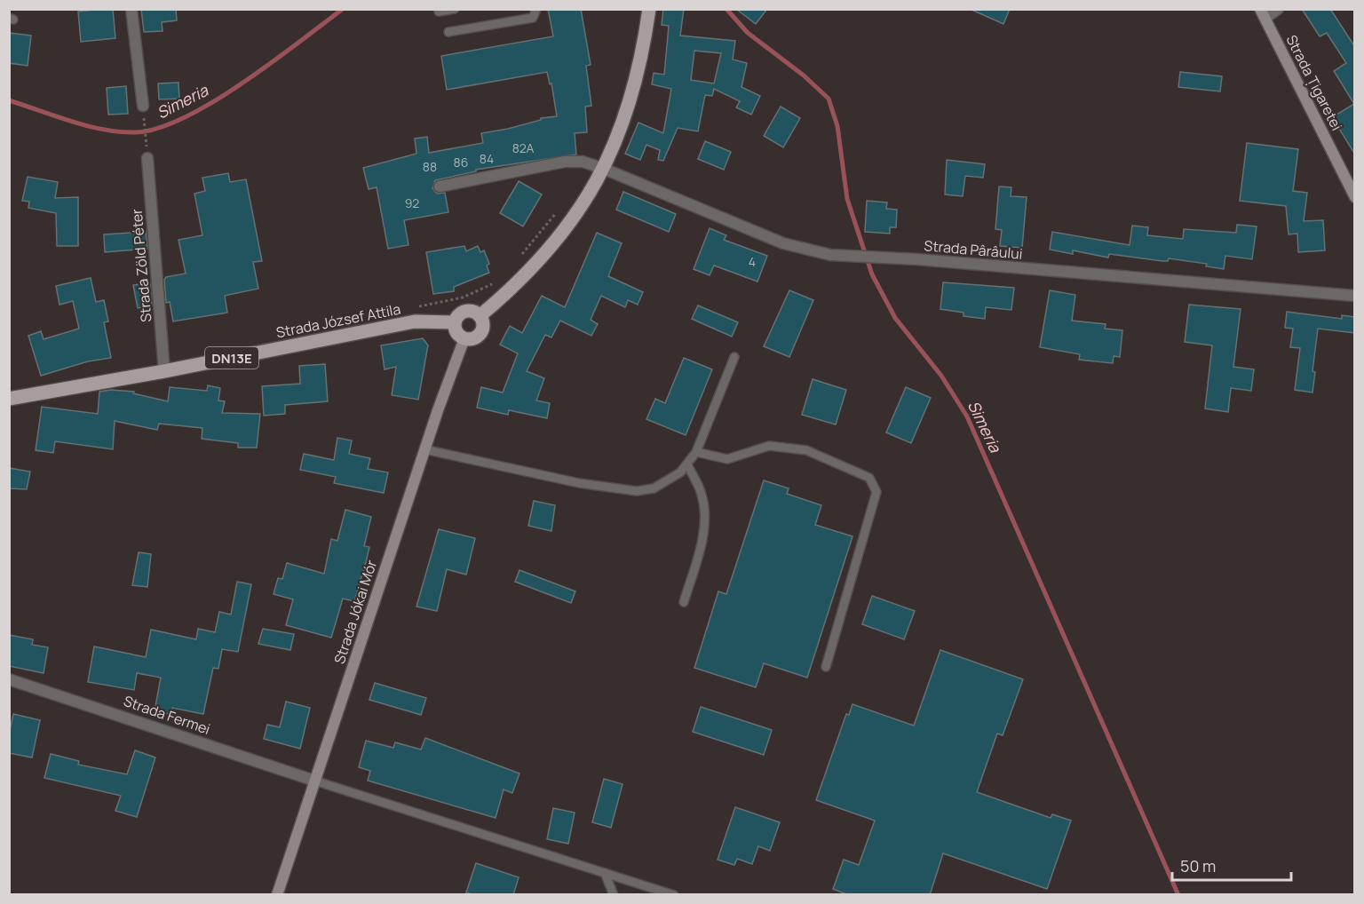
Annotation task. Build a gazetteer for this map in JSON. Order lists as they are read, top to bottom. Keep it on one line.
{"streets":{"main road":["Strada Țigaretei","Strada József Attila","DN13E","Strada Jókai Mór"],"street":["Strada Pârâului","Strada Zöld Péter","Strada Fermei"]},"crossings":[["Strada Zöld Péter","Strada József Attila"],["Strada József Attila","DN13E"],["Strada József Attila","Strada Jókai Mór"],["DN13E","Strada Jókai Mór"],["Strada Jókai Mór","Strada Fermei"]],"water":["Simeria"],"house_numbers":["82A","84","86","88","92","4"],"scale_bar":"50 m"}
